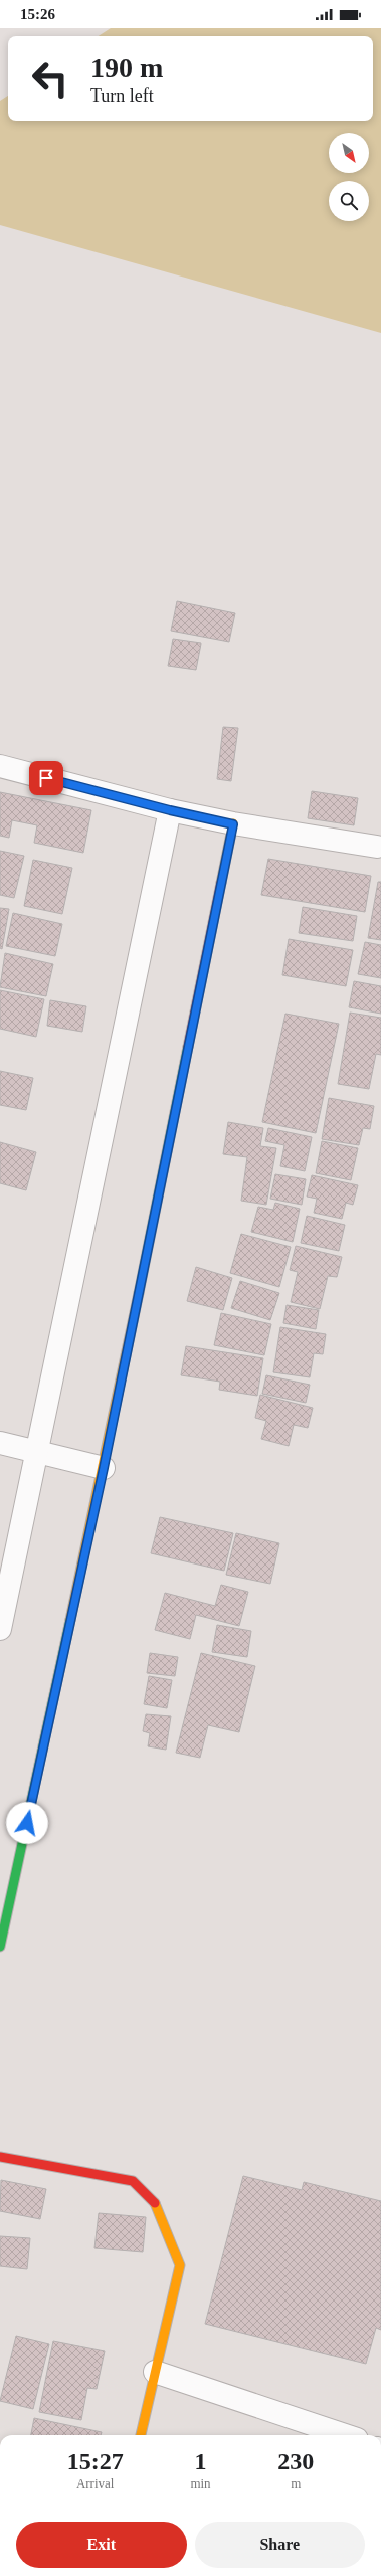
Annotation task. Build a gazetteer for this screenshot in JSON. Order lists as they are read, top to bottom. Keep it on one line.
{"north":"bottom right","page":{"status":"15:26","turn":["190 m","Turn left"],"eta":["15:27","Arrival","1","min","230","m"],"buttons":["Exit","Share"]}}
